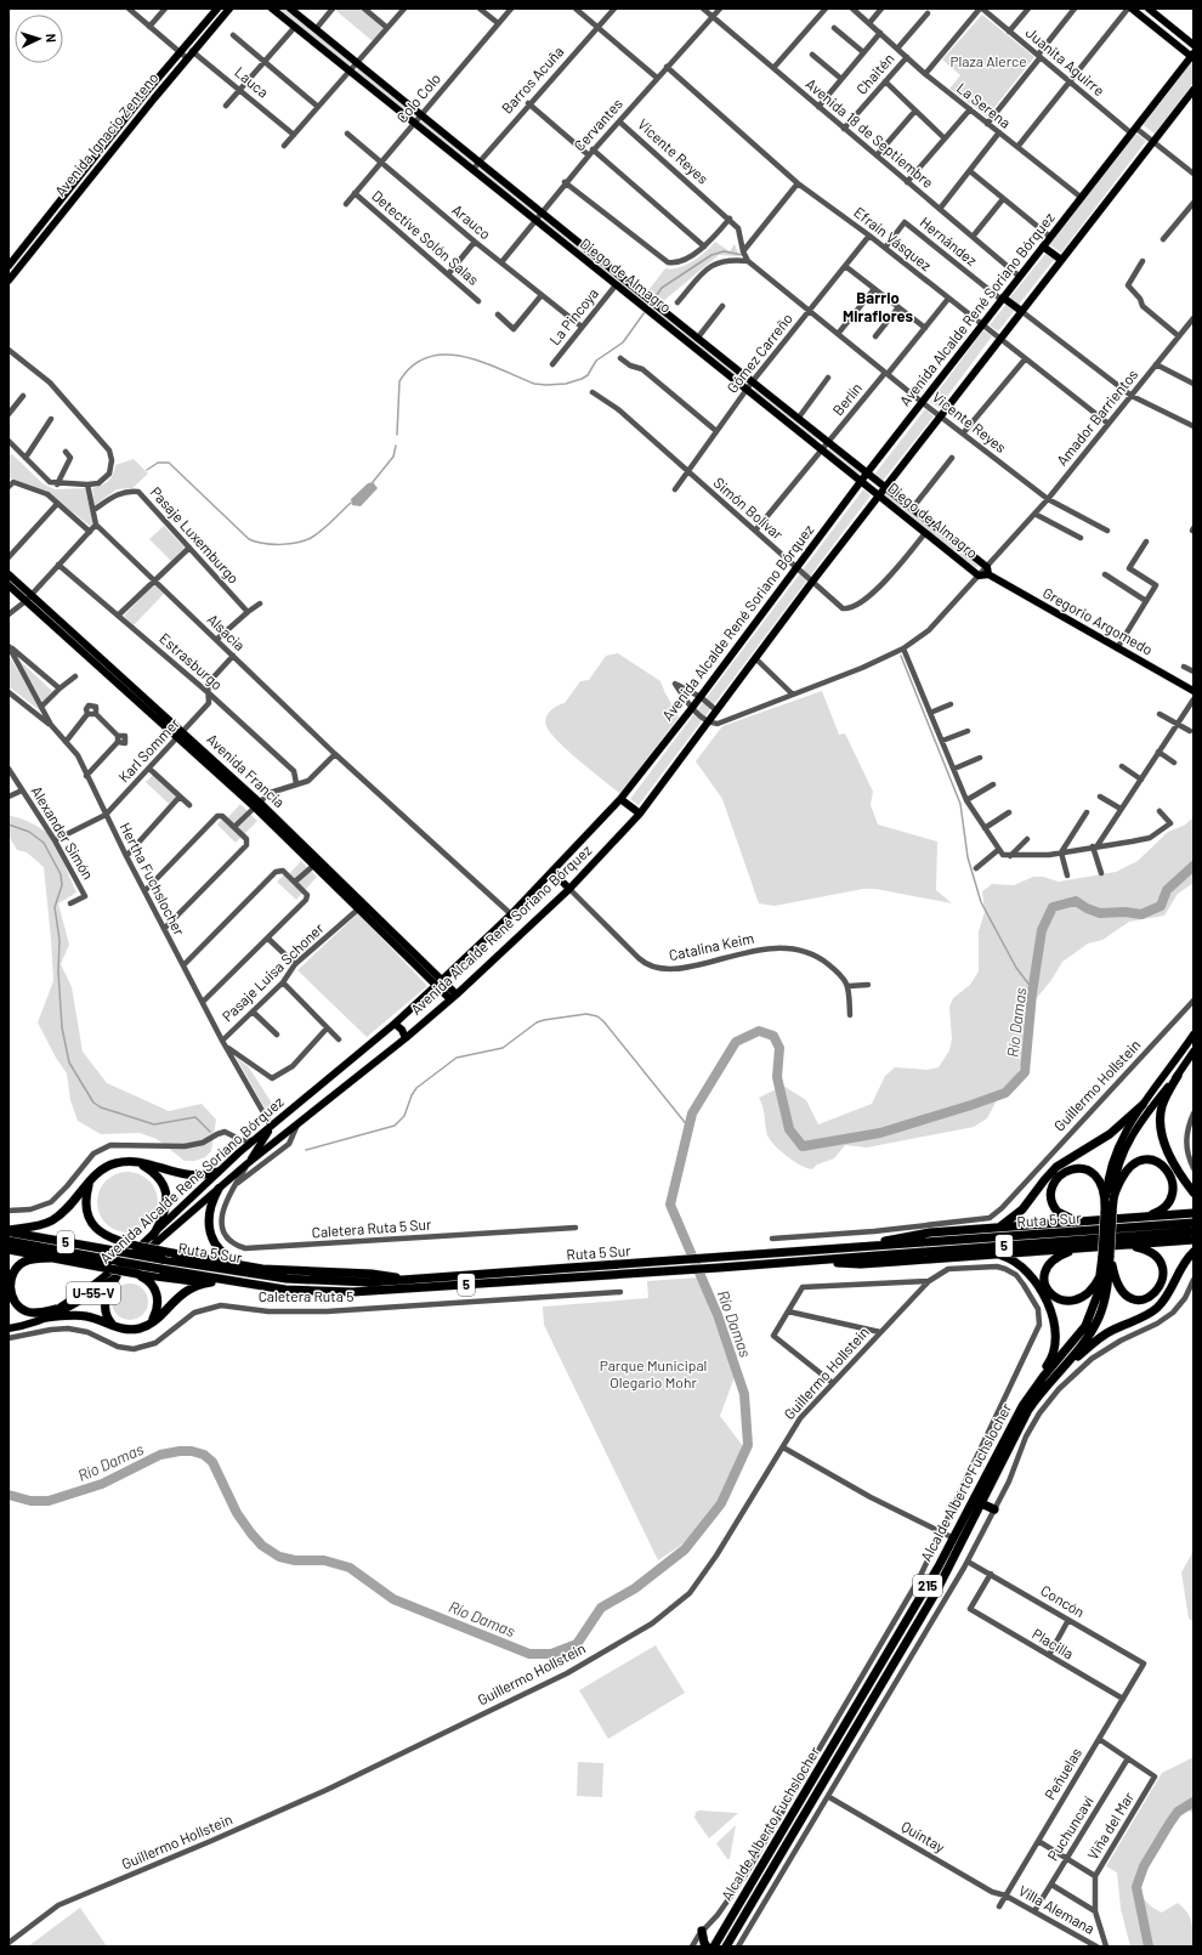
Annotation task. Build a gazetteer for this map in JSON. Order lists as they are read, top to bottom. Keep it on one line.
{"streets":{"highway":["Ruta 5 Sur","5","Alcalde Alberto Fuchslocher","215"],"main road":["Avenida Ignacio Zenteno","Diego de Almagro","Avenida Alcalde René Soriano Bórquez","Gregorio Argomedo","Avenida Francia","U-55-V"],"street":["Juanita Aguirre","Chaitén","Barros Acuña","Lauca","Colo Colo","La Serena","Cervantes","Avenida 18 de Septiembre","Vicente Reyes","Arauco","Detective Solón Salas","Efraín Vásquez","Hernández","La Pincoya","Gómez Carreño","Berlín","Amador Barrientos","Simón Bolívar","Pasaje Luxemburgo","Alsacia","Estrasburgo","Karl Sommer","Alexander Simón","Hertha Fuchslocher","Catalina Keim","Pasaje Luisa Schoner","Guillermo Hollstein","Caletera Ruta 5 Sur","Caletera Ruta 5","Concón","Placilla","Peñuelas","Viña del Mar","Puchuncaví","Quintay","Villa Alemana"]},"crossings":[["Juanita Aguirre","Avenida Alcalde René Soriano Bórquez"],["Chaitén","La Serena"],["Chaitén","Avenida 18 de Septiembre"],["Barros Acuña","Diego de Almagro"],["Lauca","Avenida Ignacio Zenteno"],["Colo Colo","Arauco"],["Colo Colo","Detective Solón Salas"],["Colo Colo","Diego de Almagro"],["La Serena","Avenida Alcalde René Soriano Bórquez"],["Cervantes","Avenida 18 de Septiembre"],["Cervantes","Vicente Reyes"],["Cervantes","Arauco"],["Cervantes","Efraín Vásquez"],["Cervantes","Diego de Almagro"],["Avenida 18 de Septiembre","Avenida Alcalde René Soriano Bórquez"],["Vicente Reyes","Avenida Alcalde René Soriano Bórquez"],["Vicente Reyes","Gómez Carreño"],["Vicente Reyes","Berlín"],["Vicente Reyes","Amador Barrientos"],["Arauco","La Pincoya"],["Efraín Vásquez","Hernández"],["Efraín Vásquez","Avenida Alcalde René Soriano Bórquez"],["Efraín Vásquez","Gómez Carreño"],["Efraín Vásquez","Berlín"],["Efraín Vásquez","Amador Barrientos"],["Hernández","Avenida Alcalde René Soriano Bórquez"],["Diego de Almagro","Avenida Alcalde René Soriano Bórquez"],["Diego de Almagro","La Pincoya"],["Diego de Almagro","Gómez Carreño"],["Diego de Almagro","Berlín"],["Diego de Almagro","Amador Barrientos"],["Diego de Almagro","Simón Bolívar"],["Diego de Almagro","Gregorio Argomedo"],["Avenida Alcalde René Soriano Bórquez","Simón Bolívar"],["Avenida Alcalde René Soriano Bórquez","Alsacia"],["Avenida Alcalde René Soriano Bórquez","Avenida Francia"],["Avenida Alcalde René Soriano Bórquez","Hertha Fuchslocher"],["Avenida Alcalde René Soriano Bórquez","Catalina Keim"],["Avenida Alcalde René Soriano Bórquez","Ruta 5 Sur"],["Avenida Alcalde René Soriano Bórquez","Caletera Ruta 5 Sur"],["Avenida Alcalde René Soriano Bórquez","U-55-V"],["Gómez Carreño","Simón Bolívar"],["Berlín","Simón Bolívar"],["Amador Barrientos","Gregorio Argomedo"],["Alsacia","Karl Sommer"],["Estrasburgo","Karl Sommer"],["Karl Sommer","Avenida Francia"],["Karl Sommer","Alexander Simón"],["Karl Sommer","Hertha Fuchslocher"],["Avenida Francia","Pasaje Luisa Schoner"],["Hertha Fuchslocher","Pasaje Luisa Schoner"],["Guillermo Hollstein","Alcalde Alberto Fuchslocher"],["Concón","Placilla"],["Concón","Peñuelas"],["Placilla","Peñuelas"],["Peñuelas","Quintay"],["Peñuelas","Villa Alemana"],["Viña del Mar","Puchuncaví"],["Puchuncaví","Villa Alemana"],["Quintay","Villa Alemana"]],"districts":["Barrio Miraflores"],"water":["Río Damas"],"parks":["Plaza Alerce","Parque Municipal Olegario Mohr"],"north":"right"}
